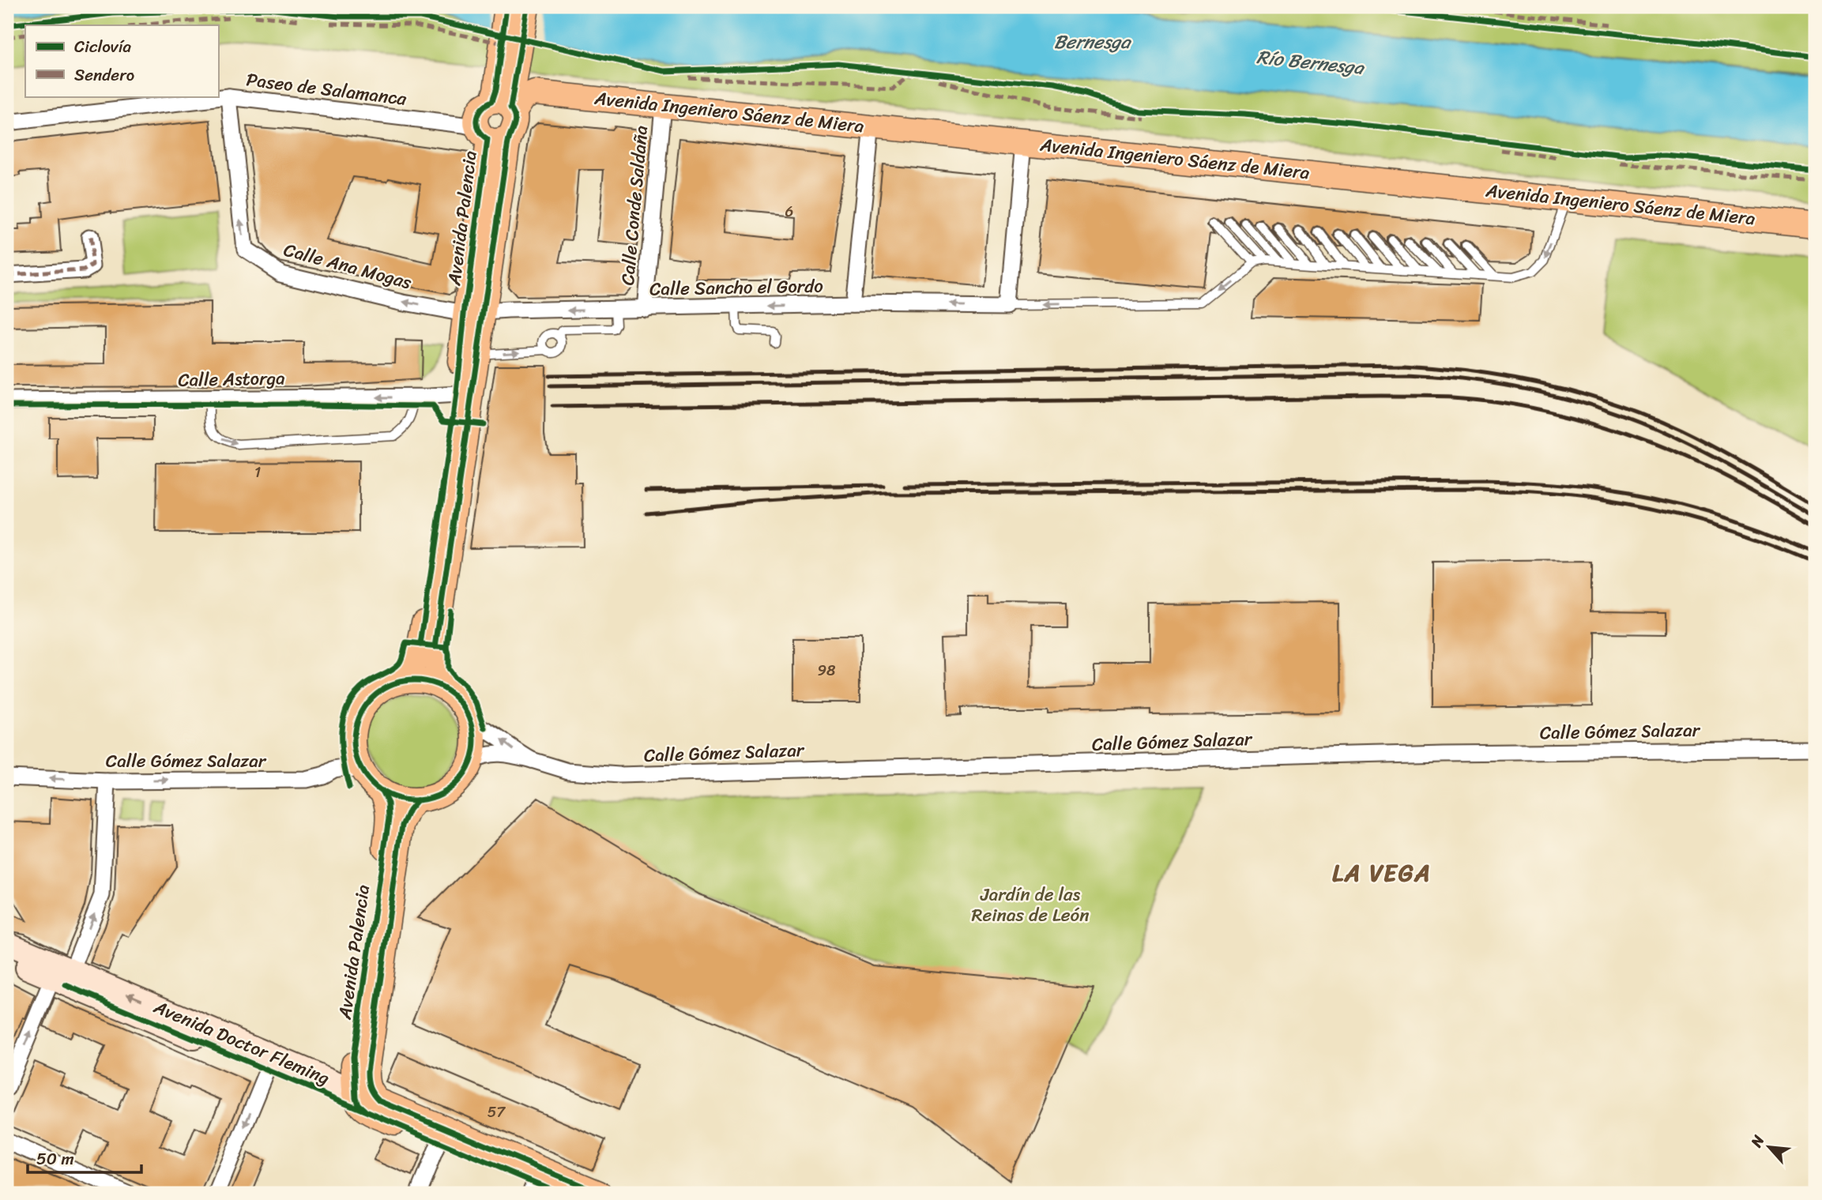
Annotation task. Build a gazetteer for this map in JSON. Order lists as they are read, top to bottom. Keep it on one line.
{"streets":{"main road":["Avenida Ingeniero Sáenz de Miera","Avenida Palencia","Avenida Doctor Fleming"],"street":["Paseo de Salamanca","Calle Conde Saldaña","Calle Ana Mogas","Calle Sancho el Gordo","Calle Astorga","Calle Gómez Salazar"]},"crossings":[["Paseo de Salamanca","Avenida Palencia"],["Paseo de Salamanca","Calle Ana Mogas"],["Avenida Ingeniero Sáenz de Miera","Calle Conde Saldaña"],["Calle Conde Saldaña","Calle Sancho el Gordo"],["Avenida Palencia","Calle Ana Mogas"],["Avenida Palencia","Calle Sancho el Gordo"],["Avenida Palencia","Calle Astorga"],["Avenida Palencia","Calle Gómez Salazar"],["Avenida Palencia","Avenida Doctor Fleming"],["Calle Ana Mogas","Calle Sancho el Gordo"]],"one_way":["Calle Ana Mogas","Calle Sancho el Gordo","Calle Astorga"],"districts":["LA VEGA"],"water":["Bernesga","Río Bernesga"],"parks":["Jardín de las Reinas de León"],"house_numbers":["6","1","98","57"],"legend":["Ciclovía","Sendero"],"scale_bar":"50 m","north":"top left"}
